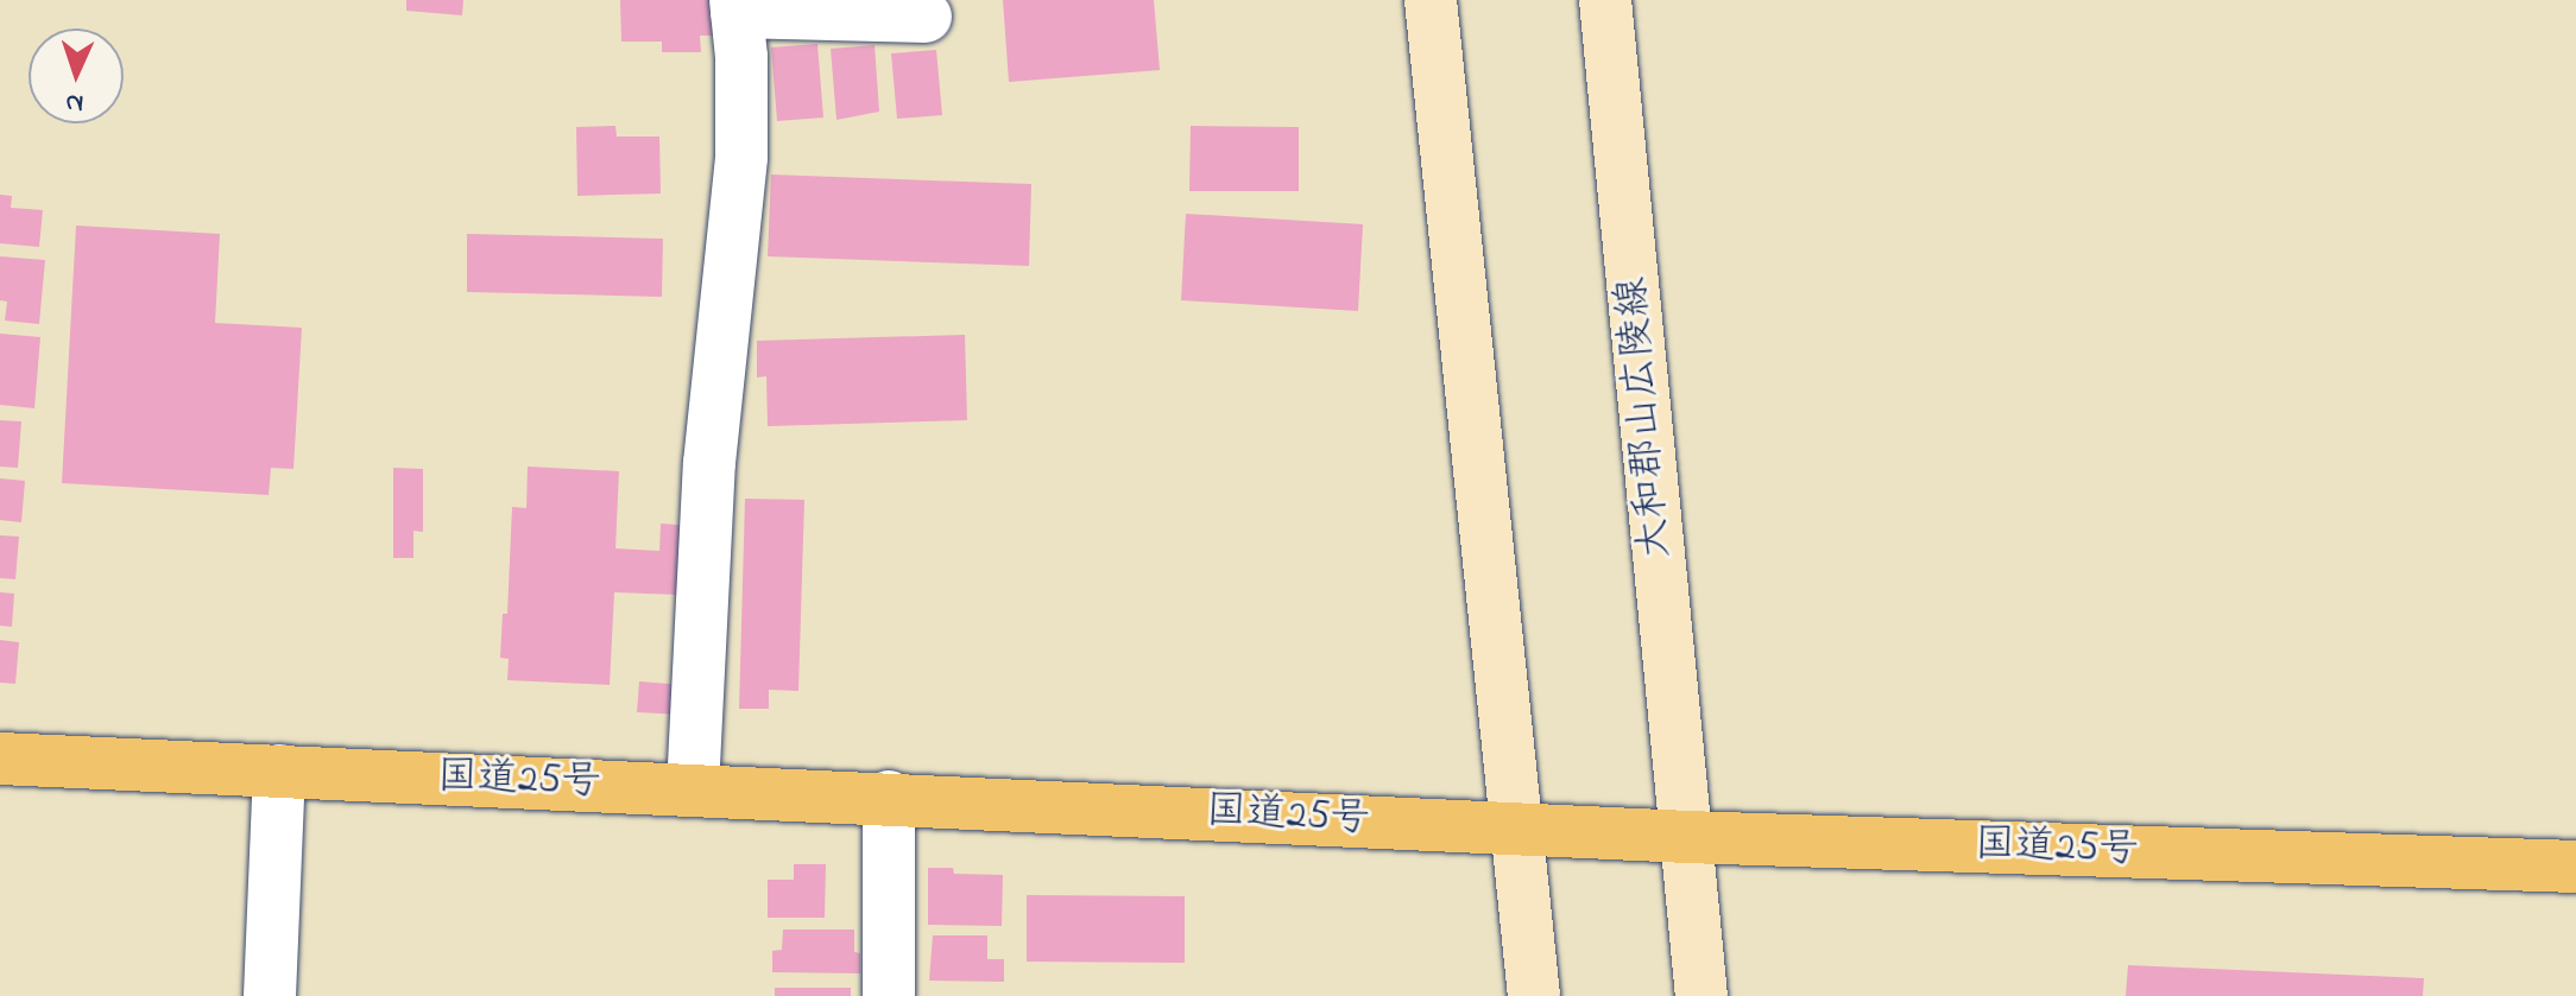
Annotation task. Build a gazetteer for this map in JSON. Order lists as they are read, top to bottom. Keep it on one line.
{"streets":{"highway":["国道25号"],"main road":["大和郡山広陵線"]},"crossings":[["大和郡山広陵線","国道25号"]],"north":"bottom"}
